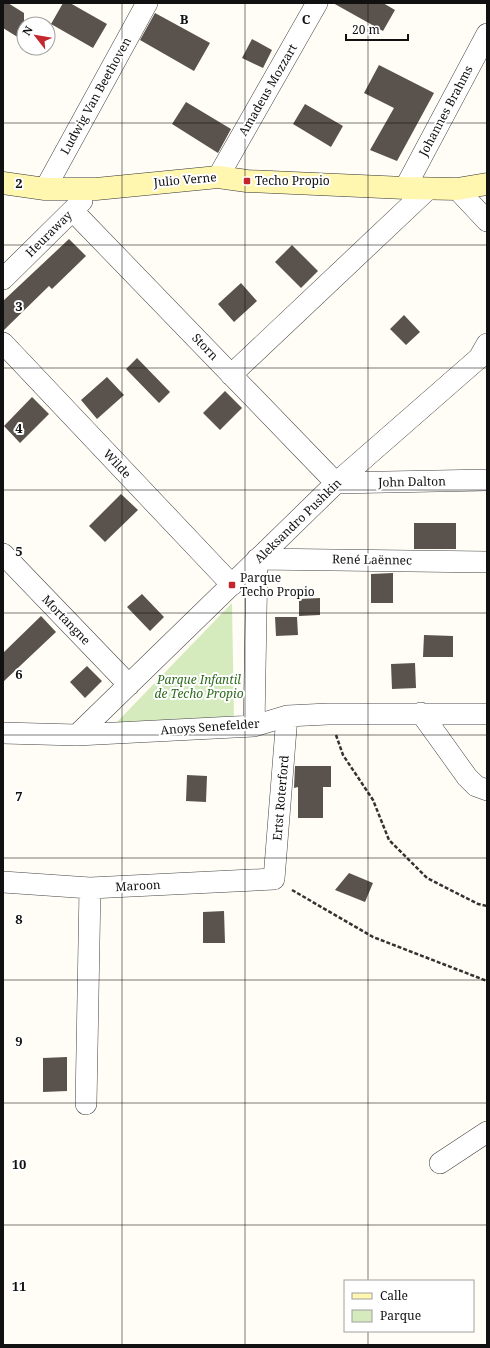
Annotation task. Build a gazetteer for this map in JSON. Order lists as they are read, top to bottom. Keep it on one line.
{"streets":{"street":["Amadeus Mozzart","Ludwig Van Beethoven","Johannes Brahms","Julio Verne","Heuraway","Storn","Wilde","John Dalton","Aleksandro Pushkin","René Laënnec","Mortangne","Anoys Senefelder","Ertst Roterford","Maroon"]},"crossings":[["Amadeus Mozzart","Julio Verne"],["Ludwig Van Beethoven","Julio Verne"],["Johannes Brahms","Julio Verne"],["Julio Verne","Heuraway"],["Heuraway","Storn"],["Storn","John Dalton"],["Storn","Aleksandro Pushkin"],["Wilde","Aleksandro Pushkin"],["John Dalton","Aleksandro Pushkin"],["Aleksandro Pushkin","René Laënnec"],["Aleksandro Pushkin","Mortangne"],["Aleksandro Pushkin","Anoys Senefelder"],["Anoys Senefelder","Ertst Roterford"],["Ertst Roterford","Maroon"]],"parks":["Parque Infantil de Techo Propio"],"places":{"transit":["Techo Propio","Parque Techo Propio"]},"legend":["Calle","Parque"],"scale_bar":"20 m","north":"top left","grid":{"columns":["B","C"],"rows":["2","3","4","5","6","7","8","9","10","11"]}}
